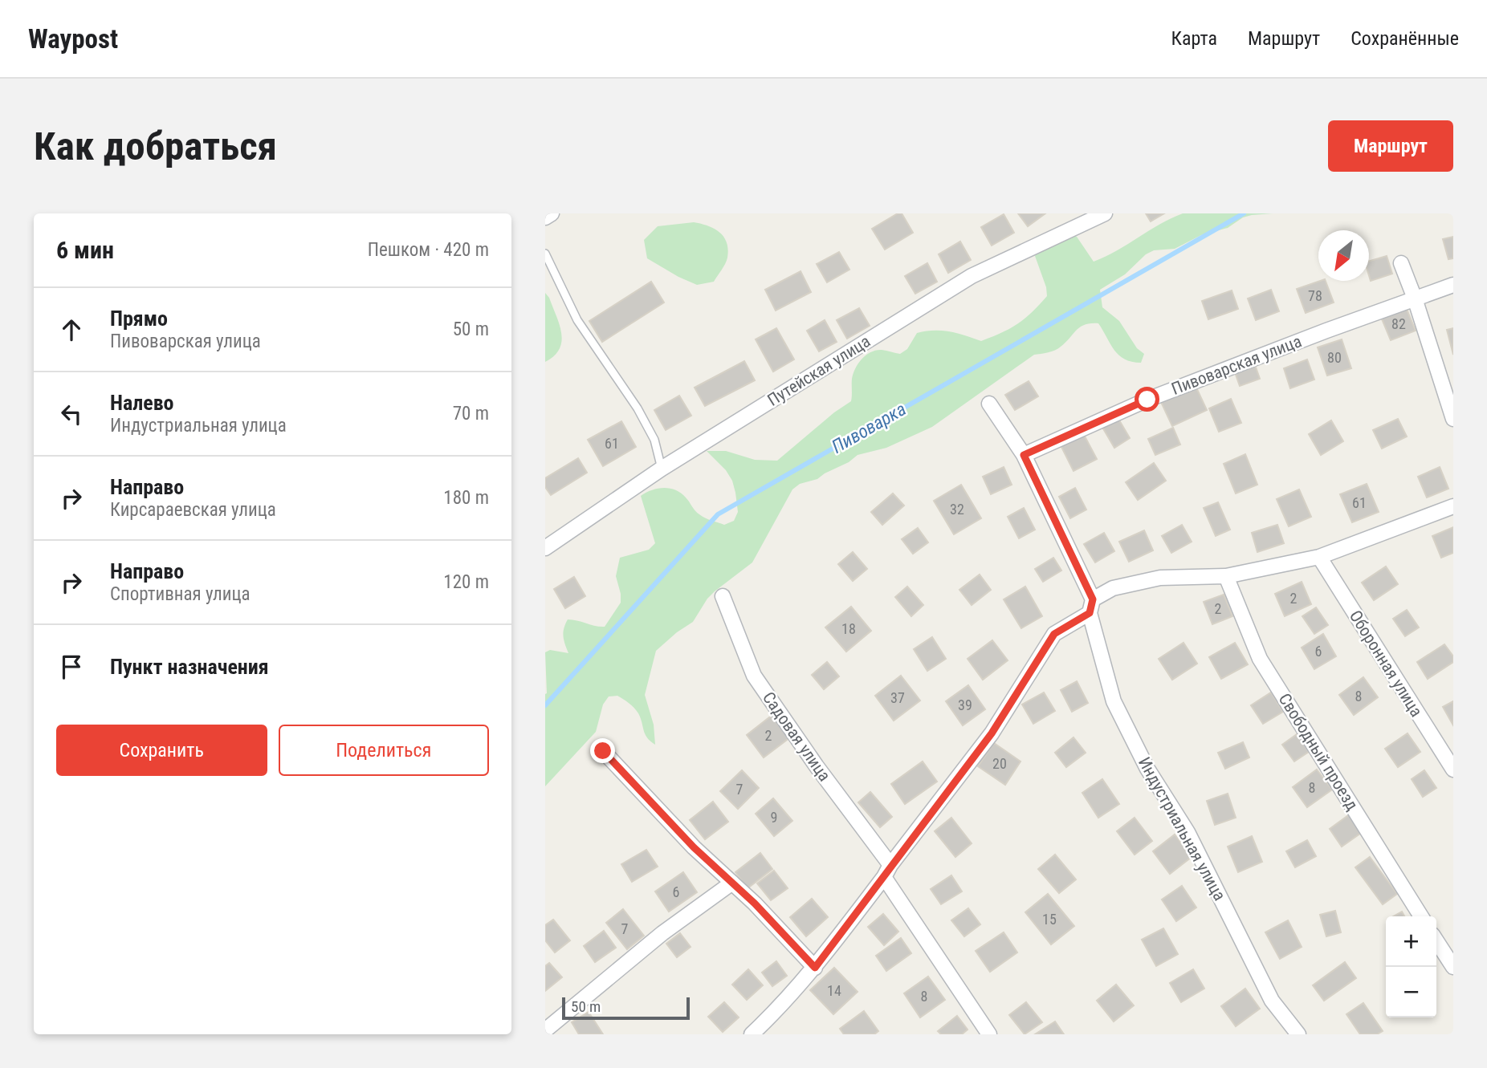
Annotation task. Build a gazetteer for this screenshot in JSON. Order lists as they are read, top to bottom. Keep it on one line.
{"streets":{"street":["Пивоварская улица","Путейская улица","Оборонная улица","Садовая улица","Свободный проезд","Индустриальная улица"]},"crossings":[["Пивоварская улица","Индустриальная улица"]],"water":["Пивоварка"],"house_numbers":["78","82","80","61","61","32","2","2","18","6","8","37","39","2","20","8","7","9","6","15","7","14","8"],"scale_bar":"50 m","north":"bottom left","page":{"header":"Waypost","nav":["Карта","Маршрут","Сохранённые"],"buttons":["Маршрут",["Сохранить","Поделиться"]],"title":"Как добраться","heading":["6 мин","Пешком · 420 m"],"list":[["Прямо","Пивоварская улица","50 m"],["Налево","Индустриальная улица","70 m"],["Направо","Кирсараевская улица","180 m"],["Направо","Спортивная улица","120 m"],"Пункт назначения"],"map_buttons":["+","−"],"scale":"50 m"}}
